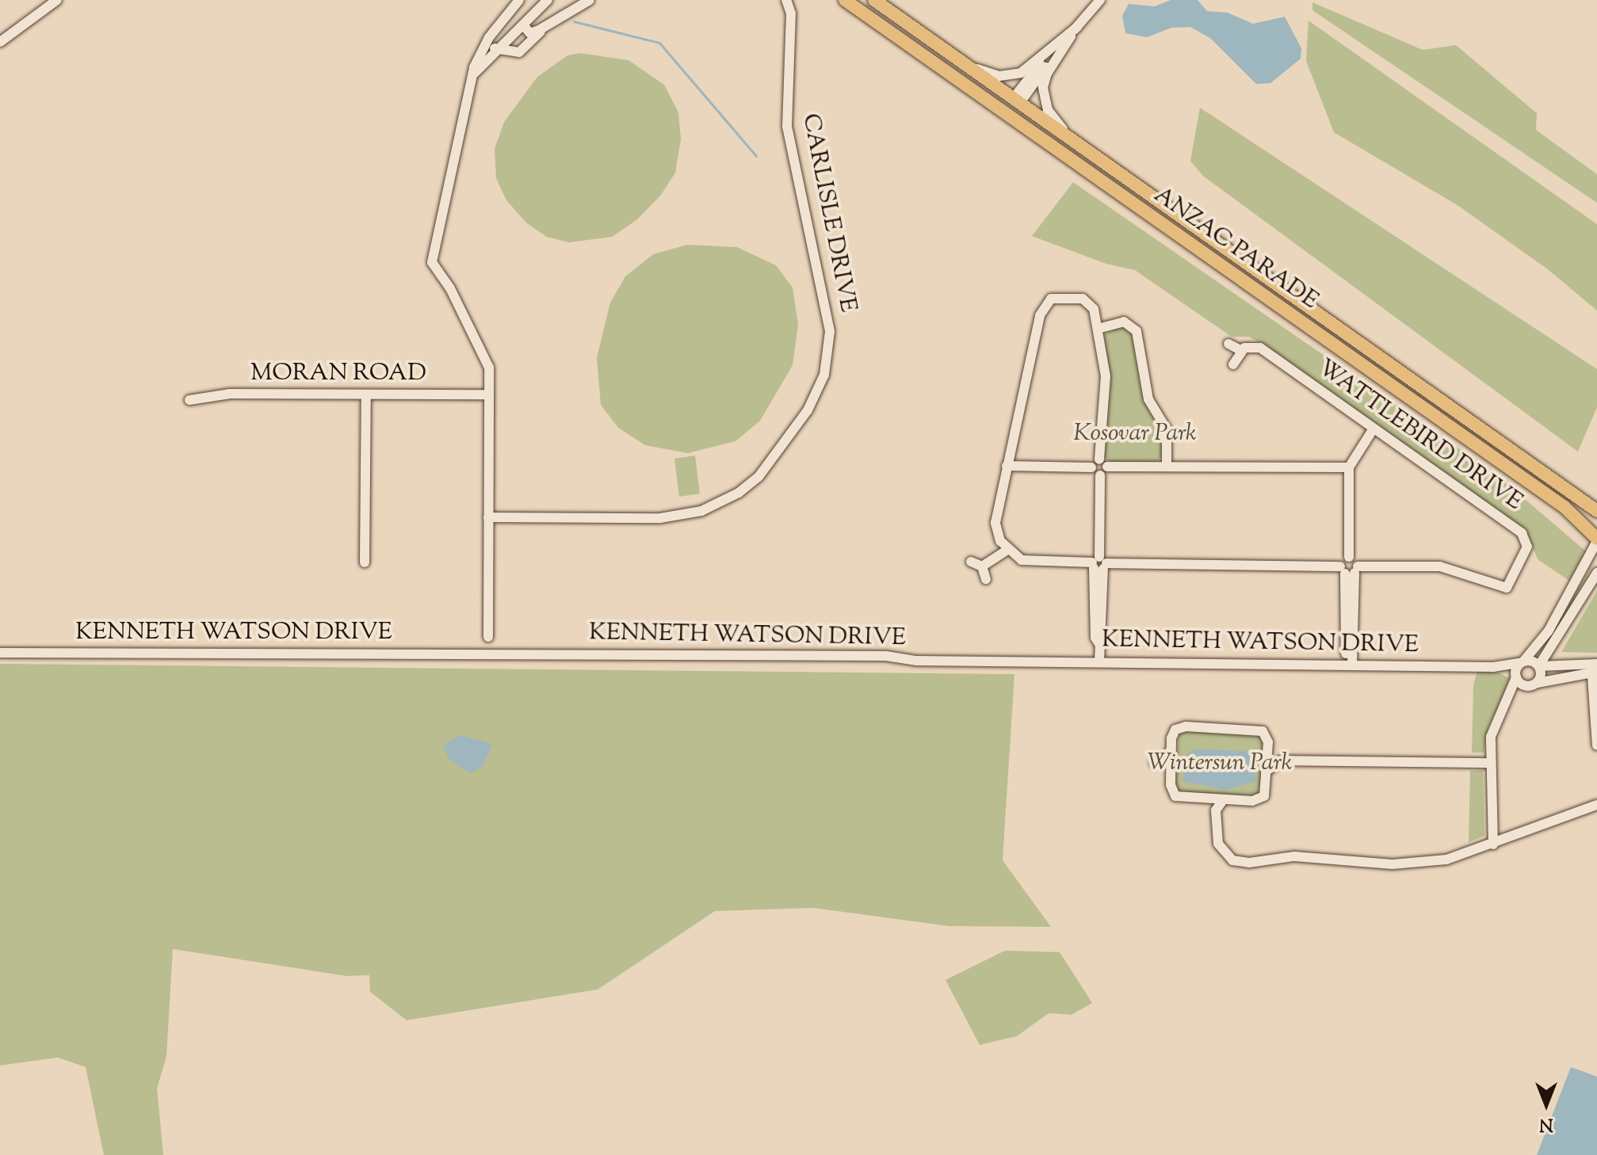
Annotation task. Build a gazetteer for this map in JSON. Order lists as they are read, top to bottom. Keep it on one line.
{"streets":{"main road":["ANZAC PARADE"],"street":["CARLISLE DRIVE","MORAN ROAD","WATTLEBIRD DRIVE","KENNETH WATSON DRIVE"]},"parks":["Kosovar Park","Wintersun Park"],"north":"bottom"}
